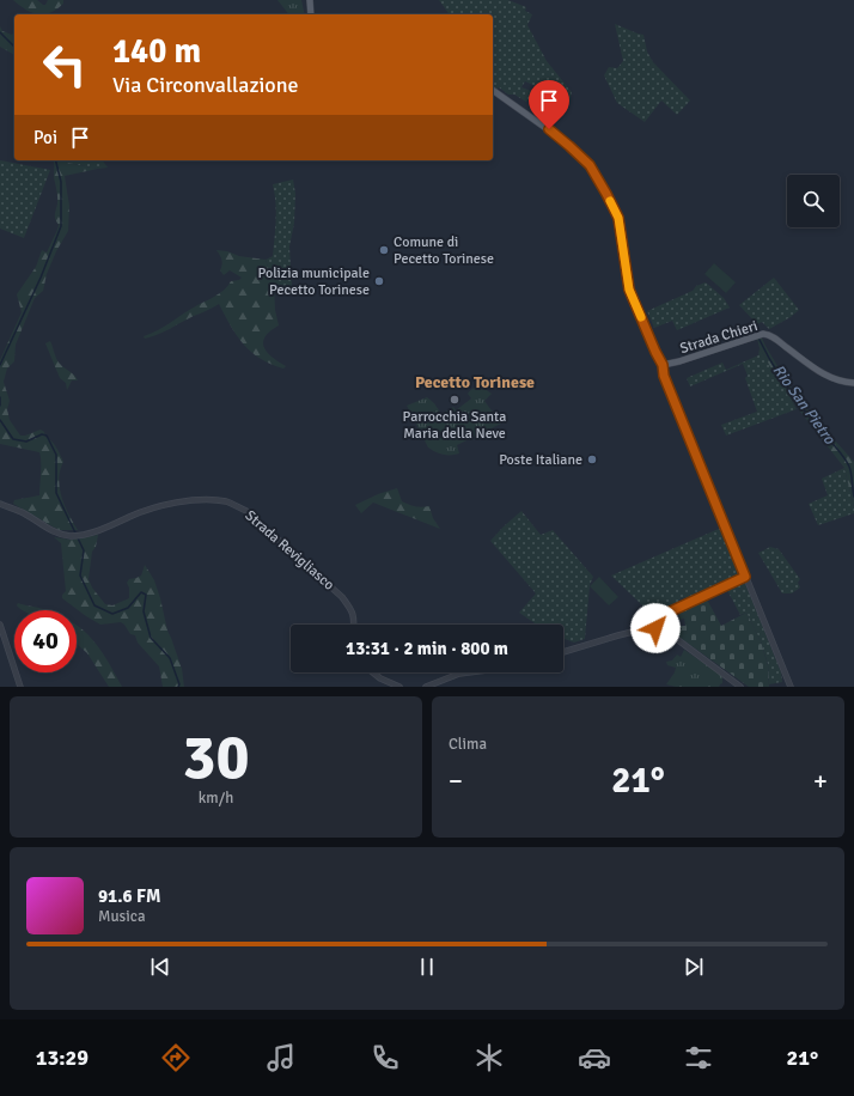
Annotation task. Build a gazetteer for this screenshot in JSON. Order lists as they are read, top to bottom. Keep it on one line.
{"streets":{"main road":["Strada Chieri"],"street":["Strada Revigliasco"]},"districts":["Pecetto Torinese"],"water":["Rio San Pietro"],"places":["Comune di Pecetto Torinese","Polizia municipale Pecetto Torinese","Parrocchia Santa Maria della Neve","Poste Italiane"],"page":{"turn":["140 m","Via Circonvallazione"],"then":"Poi","limit":"40","trip":"13:31 · 2 min · 800 m","tile":[["30","km/h"],"Clima"],"heat":["−","21°","+"],"song":["91.6 FM","Musica"],"tabs":["13:29","21°"]}}
